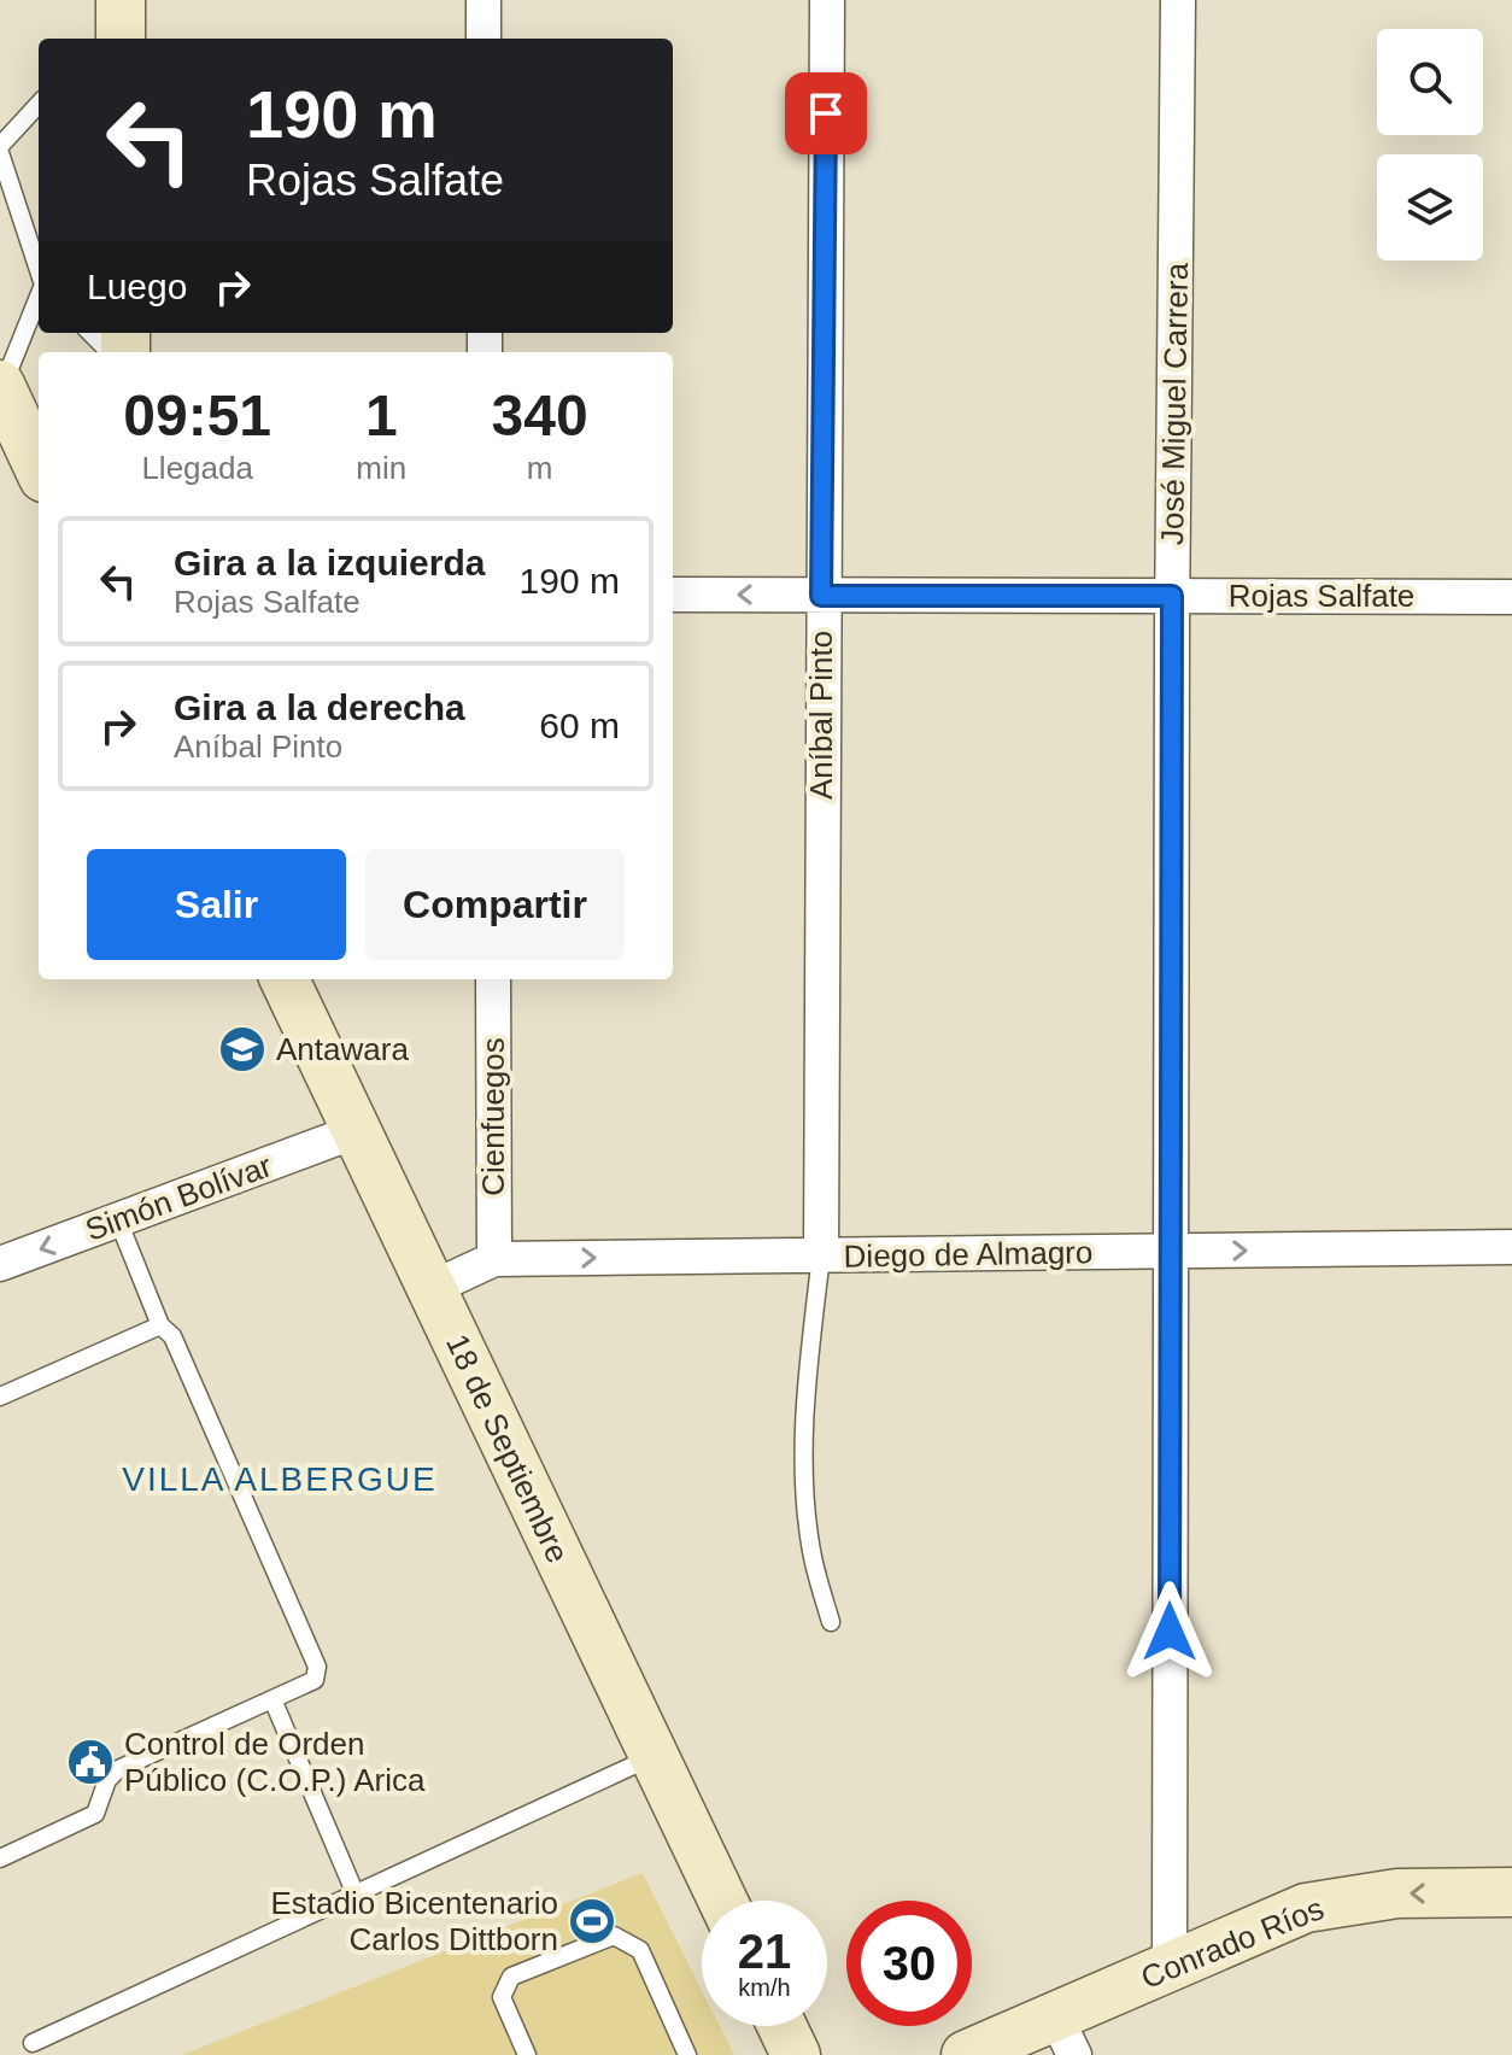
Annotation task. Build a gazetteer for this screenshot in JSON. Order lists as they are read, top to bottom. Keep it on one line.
{"streets":{"main road":["18 de Septiembre","Conrado Ríos"],"street":["José Miguel Carrera","Rojas Salfate","Aníbal Pinto","Cienfuegos","Simón Bolívar","Diego de Almagro"]},"crossings":[["José Miguel Carrera","Rojas Salfate"],["José Miguel Carrera","Diego de Almagro"],["José Miguel Carrera","Conrado Ríos"],["Rojas Salfate","Aníbal Pinto"],["Aníbal Pinto","Diego de Almagro"],["Cienfuegos","Diego de Almagro"],["Simón Bolívar","18 de Septiembre"],["Diego de Almagro","18 de Septiembre"]],"one_way":["Diego de Almagro","Conrado Ríos"],"districts":["VILLA ALBERGUE"],"places":{"school or university":["Antawara"],"public building":["Control de Orden Público (C.O.P.) Arica"],"sports":["Estadio Bicentenario Carlos Dittborn"]},"page":{"turn":["190 m","Rojas Salfate"],"then":"Luego","eta":["09:51","Llegada","1","min","340","m"],"list":[{"name":"Gira a la izquierda","note":"Rojas Salfate","value":"190 m"},{"name":"Gira a la derecha","note":"Aníbal Pinto","value":"60 m"}],"buttons":["Salir","Compartir"],"speed":"21 km/h","limit":"30"}}
